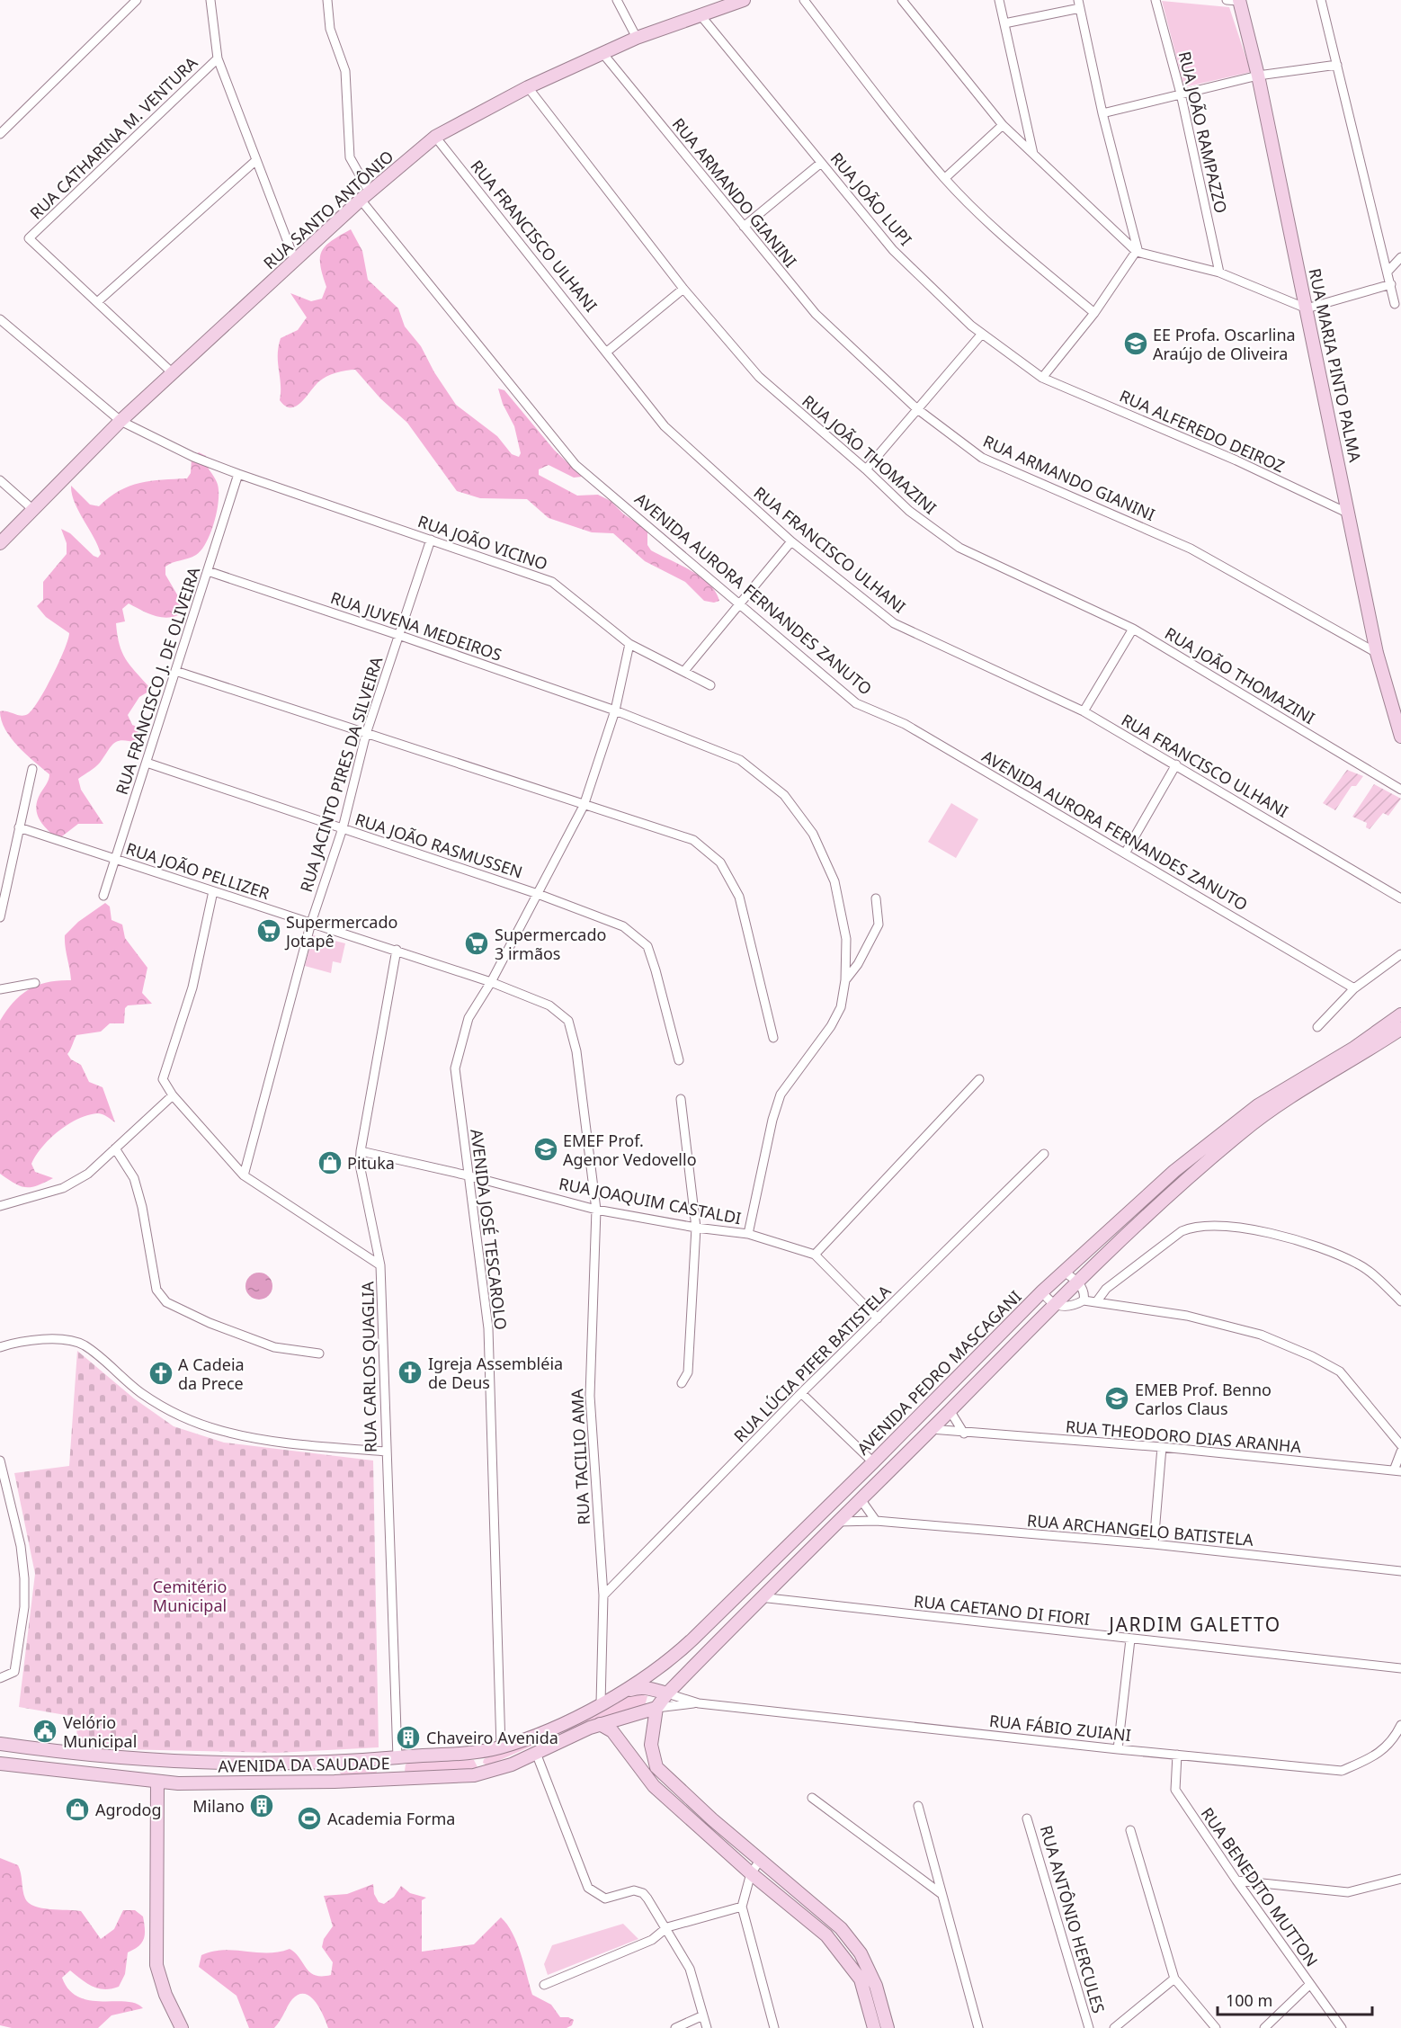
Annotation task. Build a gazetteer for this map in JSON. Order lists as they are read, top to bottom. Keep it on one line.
{"streets":{"main road":["RUA SANTO ANTÔNIO","RUA MARIA PINTO PALMA","AVENIDA PEDRO MASCAGANI","AVENIDA DA SAUDADE"],"street":["RUA JOÃO RAMPAZZO","RUA CATHARINA M. VENTURA","RUA ARMANDO GIANINI","RUA JOÃO LUPI","RUA FRANCISCO ULHANI","RUA ALFEREDO DEIROZ","RUA JOÃO THOMAZINI","RUA JOÃO VICINO","AVENIDA AURORA FERNANDES ZANUTO","RUA JUVENA MEDEIROS","RUA FRANCISCO J. DE OLIVEIRA","RUA JACINTO PIRES DA SILVEIRA","RUA JOÃO RASMUSSEN","RUA JOÃO PELLIZER","RUA JOAQUIM CASTALDI","AVENIDA JOSÉ TESCAROLO","RUA LÚCIA PIFER BATISTELA","RUA CARLOS QUAGLIA","RUA THEODORO DIAS ARANHA","RUA TACILIO AMA","RUA ARCHANGELO BATISTELA","RUA CAETANO DI FIORI","RUA FÁBIO ZUIANI","RUA BENEDITO MUTTON","RUA ANTÔNIO HERCULES"]},"crossings":[["RUA ARMANDO GIANINI","RUA SANTO ANTÔNIO"],["RUA ARMANDO GIANINI","RUA MARIA PINTO PALMA"],["RUA JOÃO LUPI","RUA SANTO ANTÔNIO"],["RUA JOÃO LUPI","RUA ALFEREDO DEIROZ"],["RUA SANTO ANTÔNIO","RUA FRANCISCO ULHANI"],["RUA SANTO ANTÔNIO","RUA JOÃO THOMAZINI"],["RUA SANTO ANTÔNIO","RUA JOÃO VICINO"],["RUA SANTO ANTÔNIO","AVENIDA AURORA FERNANDES ZANUTO"],["RUA MARIA PINTO PALMA","RUA ALFEREDO DEIROZ"],["RUA JOÃO VICINO","RUA FRANCISCO J. DE OLIVEIRA"],["RUA JOÃO VICINO","RUA JACINTO PIRES DA SILVEIRA"],["RUA JUVENA MEDEIROS","RUA FRANCISCO J. DE OLIVEIRA"],["RUA JUVENA MEDEIROS","RUA JACINTO PIRES DA SILVEIRA"],["RUA FRANCISCO J. DE OLIVEIRA","RUA JOÃO RASMUSSEN"],["RUA FRANCISCO J. DE OLIVEIRA","RUA JOÃO PELLIZER"],["RUA JACINTO PIRES DA SILVEIRA","RUA JOÃO RASMUSSEN"],["RUA JACINTO PIRES DA SILVEIRA","RUA JOÃO PELLIZER"],["RUA JACINTO PIRES DA SILVEIRA","RUA CARLOS QUAGLIA"],["RUA JOÃO PELLIZER","AVENIDA JOSÉ TESCAROLO"],["RUA JOÃO PELLIZER","RUA CARLOS QUAGLIA"],["RUA JOÃO PELLIZER","RUA TACILIO AMA"],["RUA JOAQUIM CASTALDI","AVENIDA JOSÉ TESCAROLO"],["RUA JOAQUIM CASTALDI","RUA LÚCIA PIFER BATISTELA"],["RUA JOAQUIM CASTALDI","RUA TACILIO AMA"],["AVENIDA JOSÉ TESCAROLO","AVENIDA PEDRO MASCAGANI"],["AVENIDA JOSÉ TESCAROLO","RUA TACILIO AMA"],["AVENIDA JOSÉ TESCAROLO","AVENIDA DA SAUDADE"],["RUA LÚCIA PIFER BATISTELA","RUA TACILIO AMA"],["RUA CARLOS QUAGLIA","AVENIDA DA SAUDADE"],["AVENIDA PEDRO MASCAGANI","RUA THEODORO DIAS ARANHA"],["AVENIDA PEDRO MASCAGANI","RUA TACILIO AMA"],["AVENIDA PEDRO MASCAGANI","RUA ARCHANGELO BATISTELA"],["AVENIDA PEDRO MASCAGANI","RUA CAETANO DI FIORI"],["AVENIDA PEDRO MASCAGANI","RUA FÁBIO ZUIANI"],["AVENIDA PEDRO MASCAGANI","AVENIDA DA SAUDADE"],["RUA FÁBIO ZUIANI","AVENIDA DA SAUDADE"],["RUA FÁBIO ZUIANI","RUA BENEDITO MUTTON"]],"districts":["JARDIM GALETTO"],"parks":["Cemitério Municipal"],"places":{"school or university":["EE Profa. Oscarlina Araújo de Oliveira","EMEF Prof. Agenor Vedovello","EMEB Prof. Benno Carlos Claus"],"supermarket":["Supermercado Jotapê","Supermercado 3 irmãos"],"shop":["Pituka","Agrodog"],"church":["Igreja Assembléia de Deus","A Cadeia da Prece"],"public building":["Velório Municipal"],"building":["Chaveiro Avenida","Milano"],"sports":["Academia Forma"]},"scale_bar":"100 m"}
